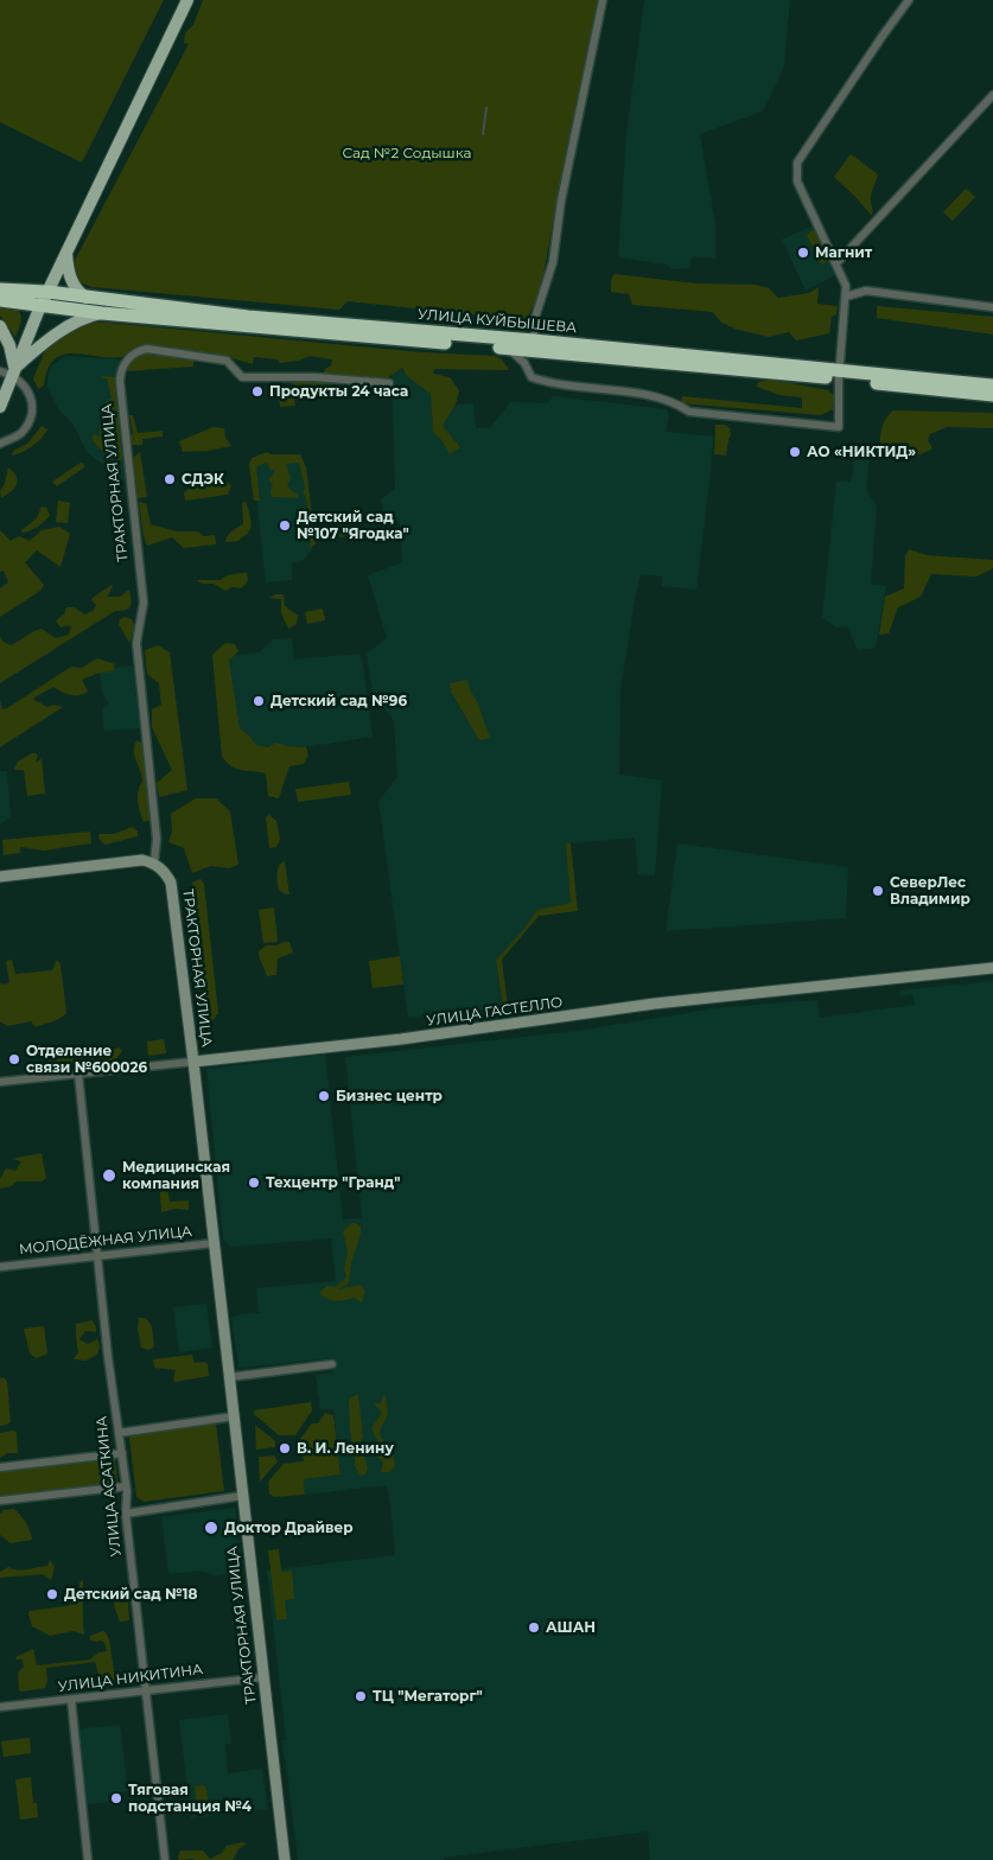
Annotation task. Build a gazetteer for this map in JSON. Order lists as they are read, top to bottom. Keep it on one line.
{"streets":{"highway":["УЛИЦА КУЙБЫШЕВА"],"main road":["ТРАКТОРНАЯ УЛИЦА","УЛИЦА ГАСТЕЛЛО"],"street":["МОЛОДЁЖНАЯ УЛИЦА","УЛИЦА АСАТКИНА","УЛИЦА НИКИТИНА"]},"crossings":[["ТРАКТОРНАЯ УЛИЦА","УЛИЦА ГАСТЕЛЛО"],["ТРАКТОРНАЯ УЛИЦА","МОЛОДЁЖНАЯ УЛИЦА"],["ТРАКТОРНАЯ УЛИЦА","УЛИЦА НИКИТИНА"],["УЛИЦА ГАСТЕЛЛО","УЛИЦА АСАТКИНА"],["МОЛОДЁЖНАЯ УЛИЦА","УЛИЦА АСАТКИНА"],["УЛИЦА АСАТКИНА","УЛИЦА НИКИТИНА"]],"parks":["Сад №2 Содышка"],"places":["Магнит","Продукты 24 часа","АО «НИКТИД»","СДЭК","Детский сад №107 \"Ягодка\"","Детский сад №96","СеверЛес Владимир","Отделение связи №600026","Бизнес центр","Медицинская компания","Техцентр \"Гранд\"","В. И. Ленину","Доктор Драйвер","Детский сад №18","АШАН","ТЦ \"Мегаторг\"","Тяговая подстанция №4"]}
